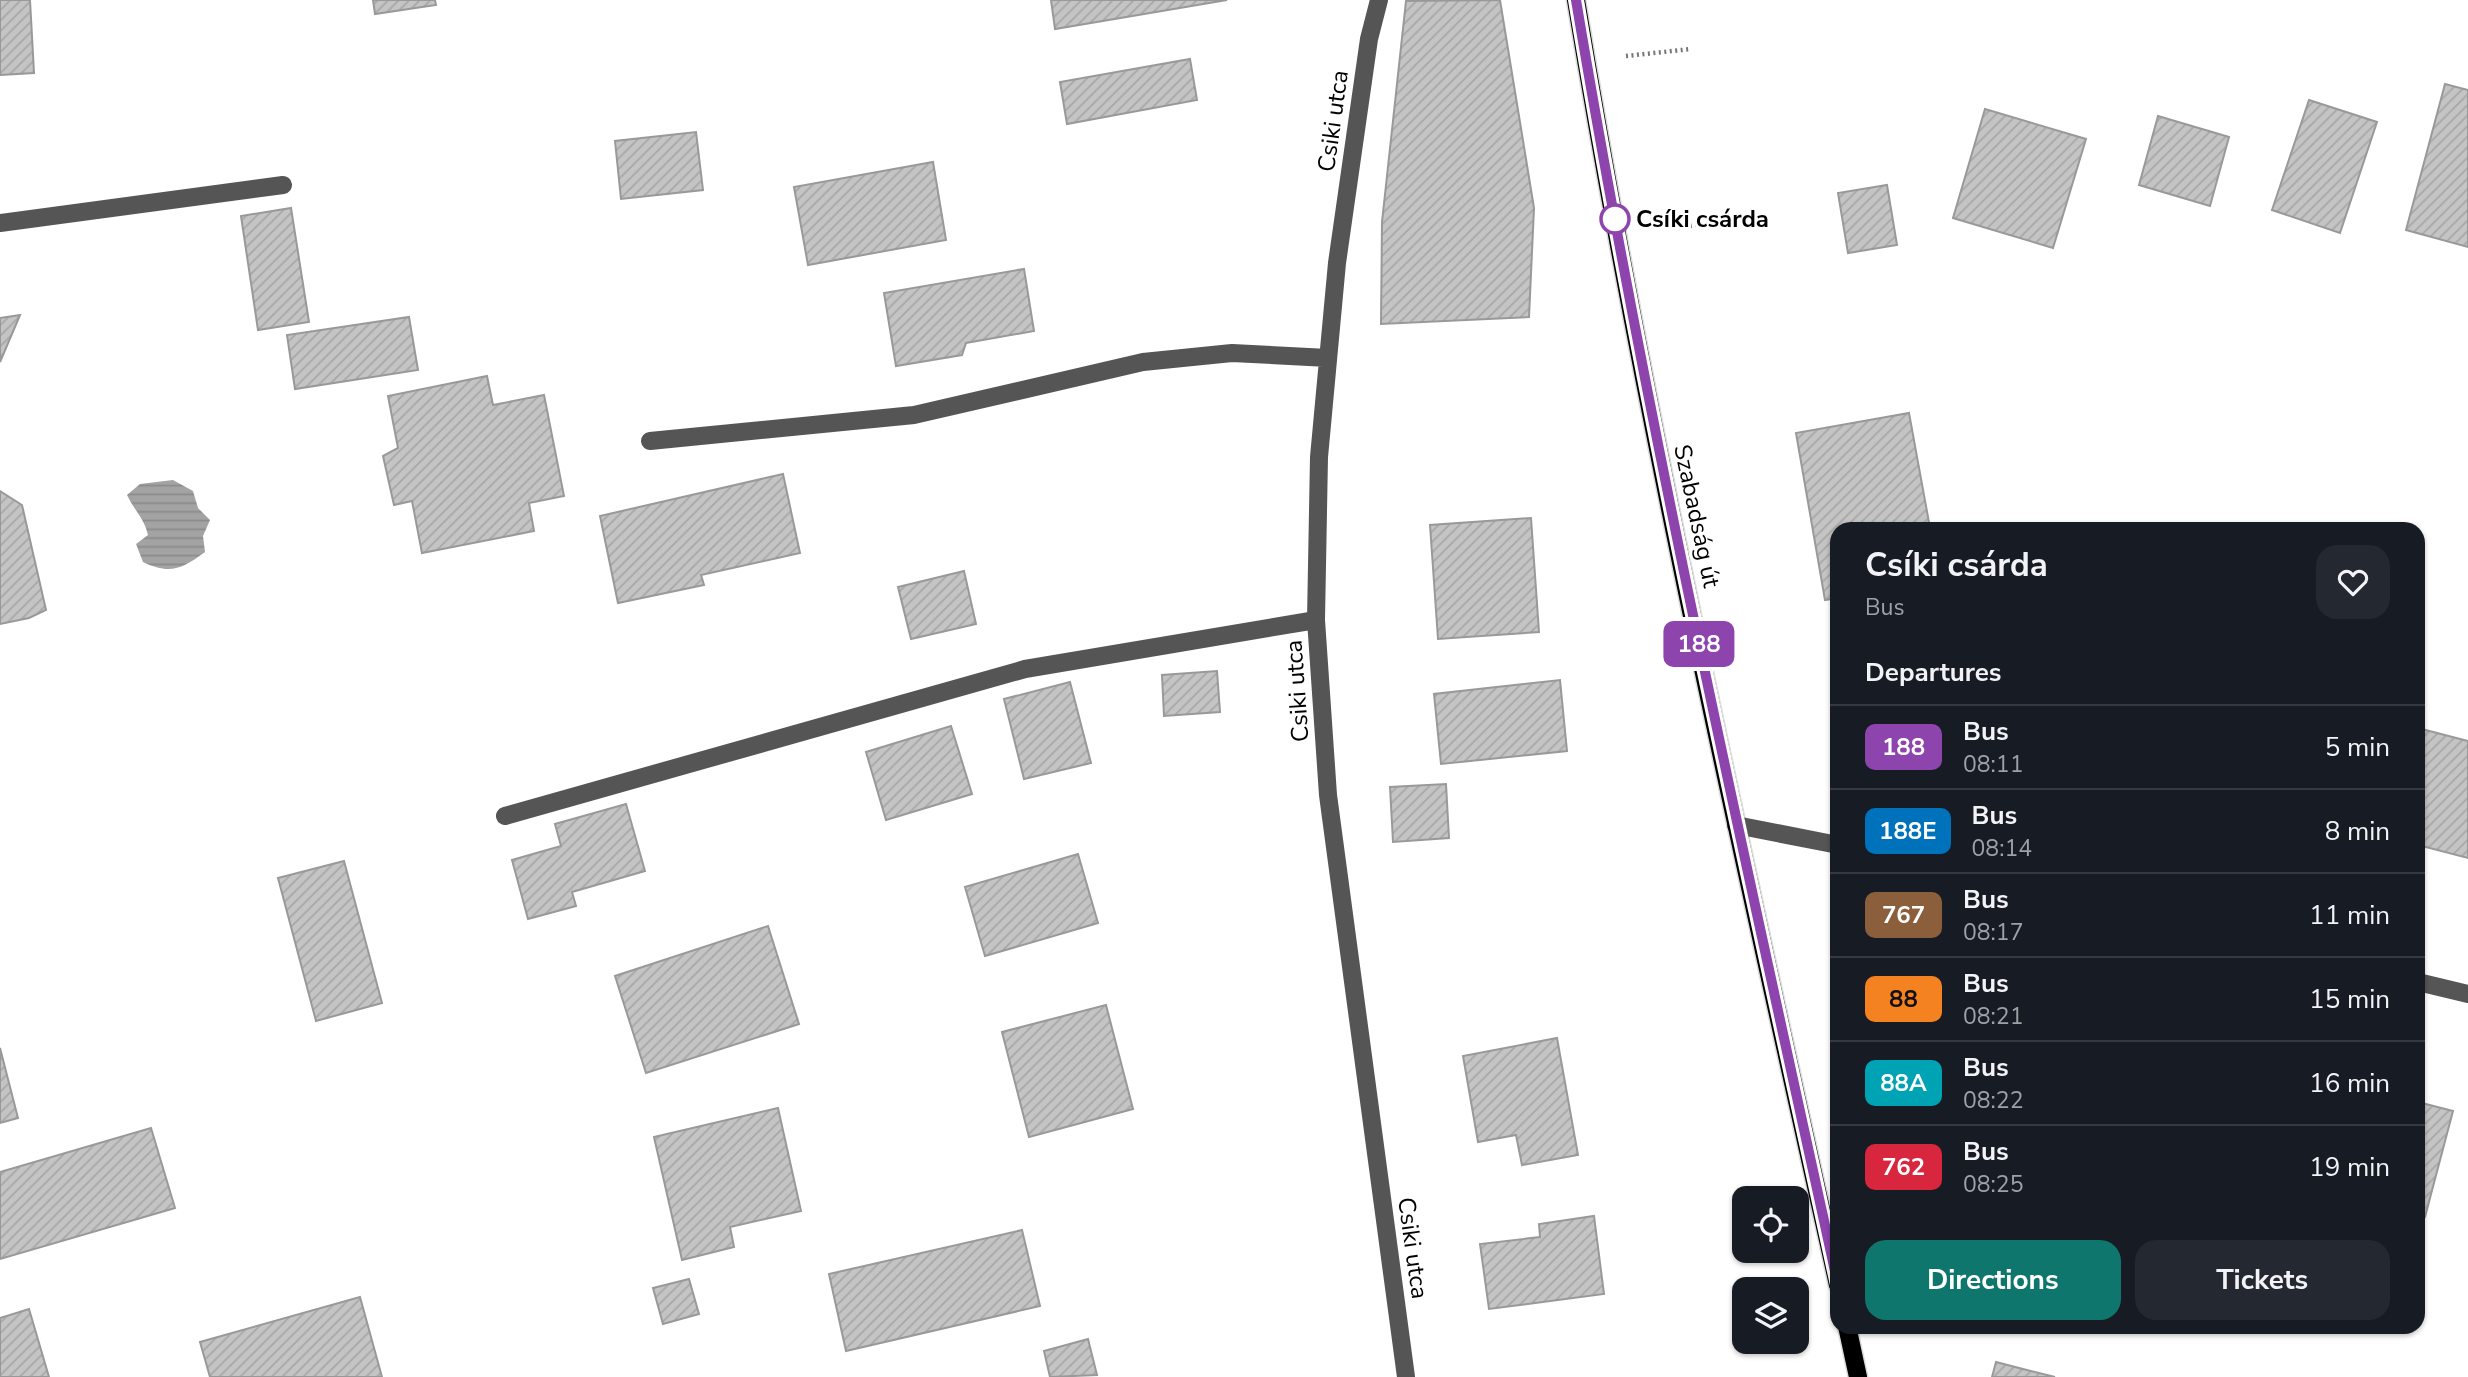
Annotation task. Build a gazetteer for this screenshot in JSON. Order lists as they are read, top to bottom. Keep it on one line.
{"streets":{"main road":["Szabadság út"],"street":["Csiki utca"]},"places":["Csíki csárda"],"lines":["bus line 188"],"page":{"on_map":"188","heading":[["Csíki csárda","Bus"],"Departures"],"list":[{"mark":"188","name":"Bus","note":"08:11","value":"5 min"},{"mark":"188E","name":"Bus","note":"08:14","value":"8 min"},{"mark":"767","name":"Bus","note":"08:17","value":"11 min"},{"mark":"88","name":"Bus","note":"08:21","value":"15 min"},{"mark":"88A","name":"Bus","note":"08:22","value":"16 min"},{"mark":"762","name":"Bus","note":"08:25","value":"19 min"}],"buttons":["Directions","Tickets"]}}
